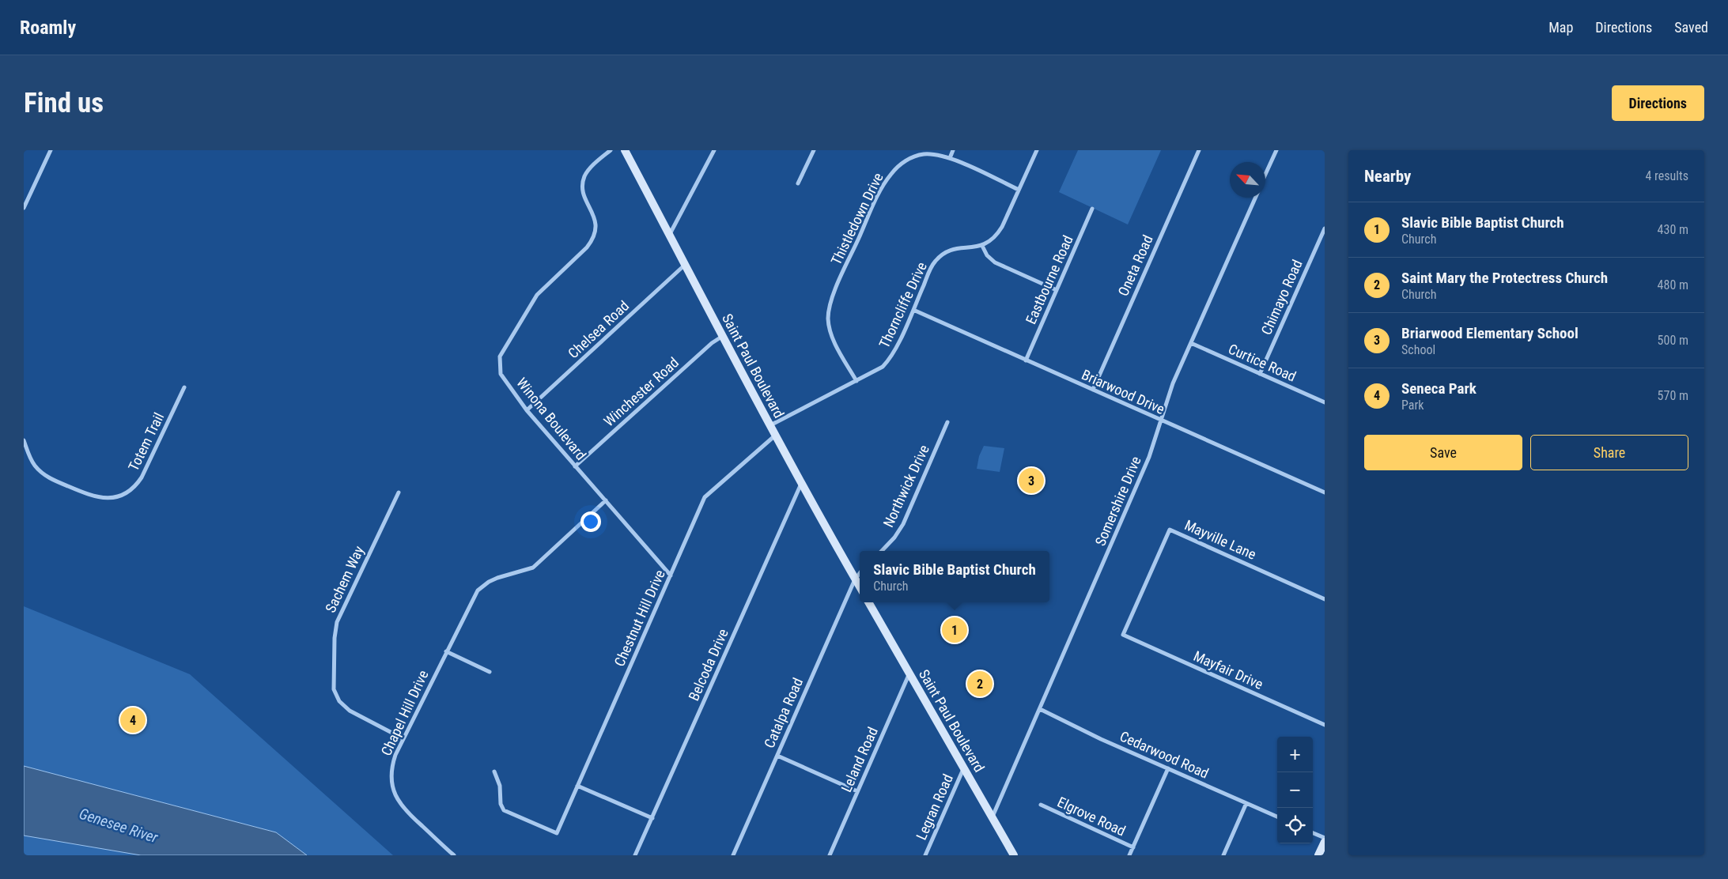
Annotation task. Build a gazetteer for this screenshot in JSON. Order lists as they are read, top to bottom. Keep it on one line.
{"streets":{"main road":["Saint Paul Boulevard"],"street":["Thistledown Drive","Oneta Road","Eastbourne Road","Chimayo Road","Thorncliffe Drive","Chelsea Road","Curtice Road","Winchester Road","Briarwood Drive","Winona Boulevard","Totem Trail","Northwick Drive","Somershire Drive","Mayville Lane","Sachem Way","Chestnut Hill Drive","Belcoda Drive","Mayfair Drive","Chapel Hill Drive","Catalpa Road","Cedarwood Road","Leland Road","Legran Road","Elgrove Road"]},"crossings":[["Thistledown Drive","Thorncliffe Drive"],["Oneta Road","Briarwood Drive"],["Eastbourne Road","Briarwood Drive"],["Chimayo Road","Curtice Road"],["Thorncliffe Drive","Saint Paul Boulevard"],["Thorncliffe Drive","Briarwood Drive"],["Chelsea Road","Saint Paul Boulevard"],["Chelsea Road","Winona Boulevard"],["Curtice Road","Somershire Drive"],["Saint Paul Boulevard","Winchester Road"],["Saint Paul Boulevard","Somershire Drive"],["Saint Paul Boulevard","Chestnut Hill Drive"],["Saint Paul Boulevard","Belcoda Drive"],["Saint Paul Boulevard","Catalpa Road"],["Saint Paul Boulevard","Leland Road"],["Saint Paul Boulevard","Legran Road"],["Winchester Road","Winona Boulevard"],["Briarwood Drive","Somershire Drive"],["Winona Boulevard","Chestnut Hill Drive"],["Winona Boulevard","Chapel Hill Drive"],["Somershire Drive","Cedarwood Road"],["Mayville Lane","Mayfair Drive"],["Sachem Way","Chapel Hill Drive"]],"water":["Genesee River"],"north":"top left","page":{"header":"Roamly","nav":["Map","Directions","Saved"],"buttons":["Directions",["Save","Share"]],"title":"Find us","heading":["Nearby","4 results"],"list":[{"mark":"1","name":"Slavic Bible Baptist Church","note":"Church","value":"430 m"},{"mark":"2","name":"Saint Mary the Protectress Church","note":"Church","value":"480 m"},{"mark":"3","name":"Briarwood Elementary School","note":"School","value":"500 m"},{"mark":"4","name":"Seneca Park","note":"Park","value":"570 m"}],"pins":["3","1","2","4"],"popup":["Slavic Bible Baptist Church","Church"],"map_buttons":["+","−"]}}
